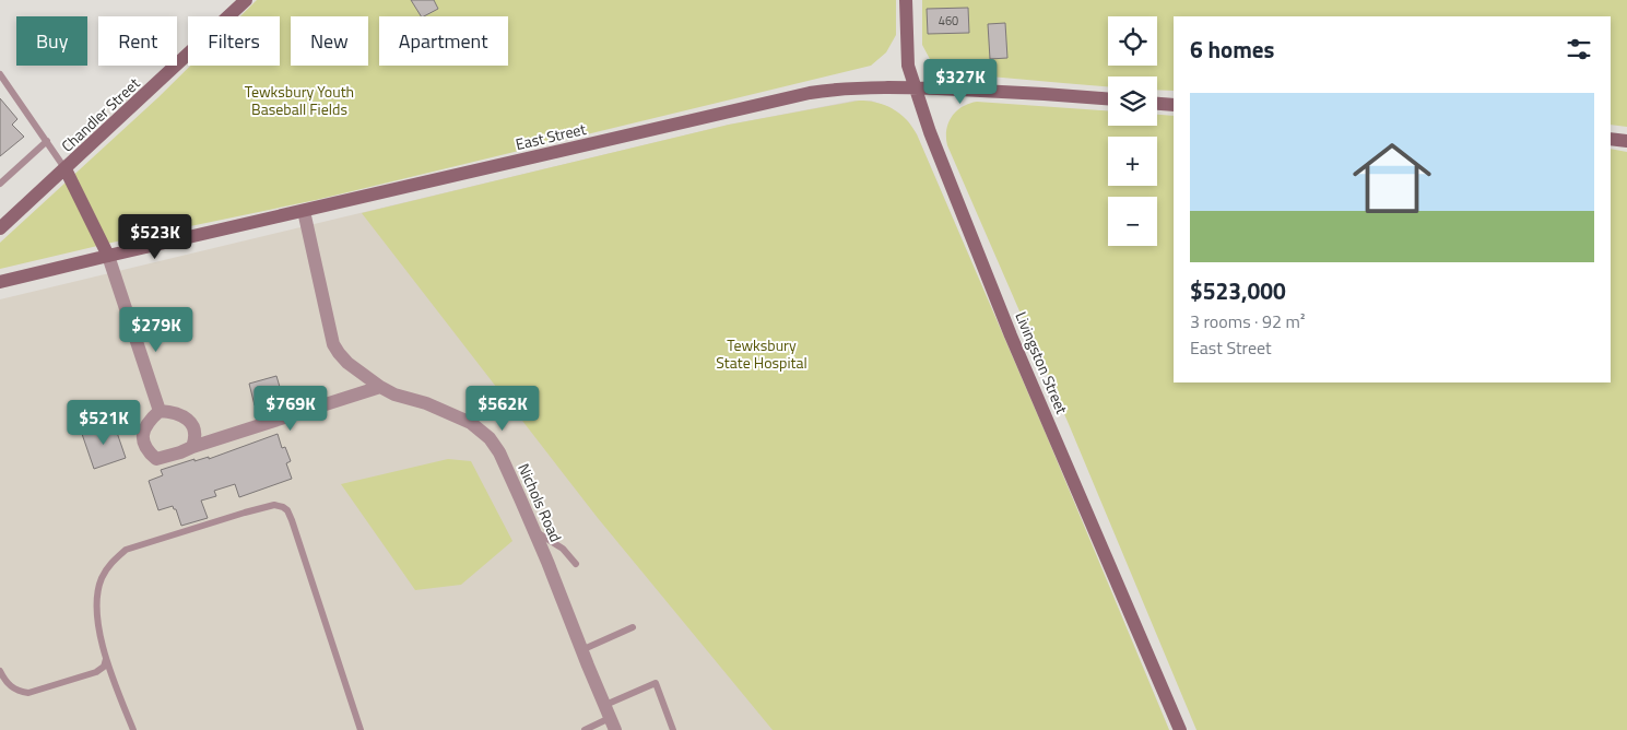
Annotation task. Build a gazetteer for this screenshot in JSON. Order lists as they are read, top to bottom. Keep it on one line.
{"streets":{"street":["Chandler Street","East Street","Livingston Street","Nichols Road"]},"crossings":[["East Street","Livingston Street"],["East Street","Nichols Road"]],"parks":["Tewksbury Youth Baseball Fields","Tewksbury State Hospital"],"house_numbers":["460"],"page":{"map_buttons":["+","−"],"chip":["Buy","Rent","Filters","New","Apartment"],"heading":"6 homes","price":["$327K","$523K","$279K","$769K","$562K","$521K"],"list":[{"name":"$523,000","note":"3 rooms · 92 m² · East Street"}]}}
